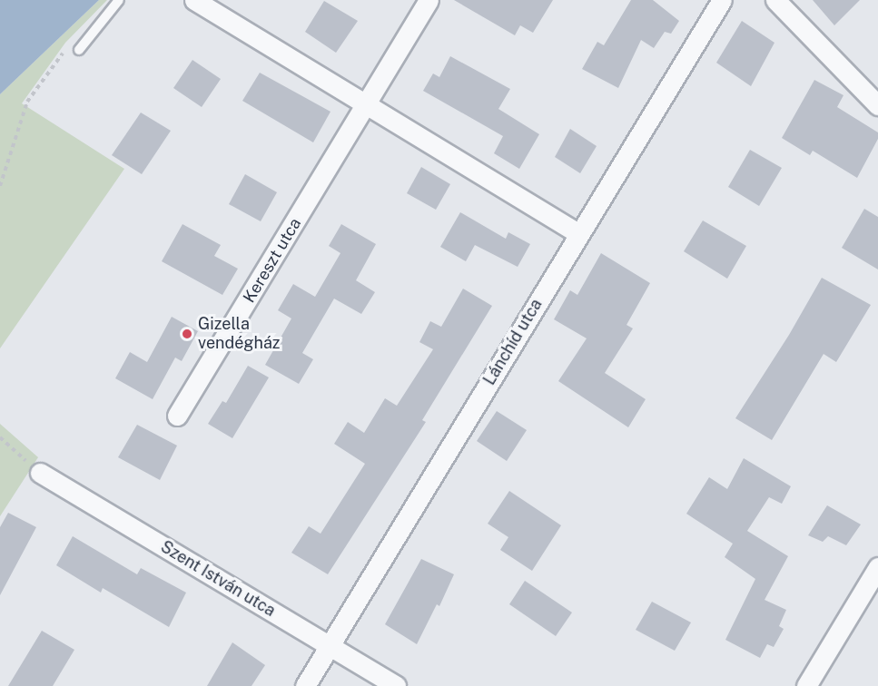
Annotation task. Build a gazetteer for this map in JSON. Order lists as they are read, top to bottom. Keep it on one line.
{"streets":{"street":["Kereszt utca","Lánchíd utca","Szent István utca"]},"crossings":[["Lánchíd utca","Szent István utca"]],"places":["Gizella vendégház"]}
